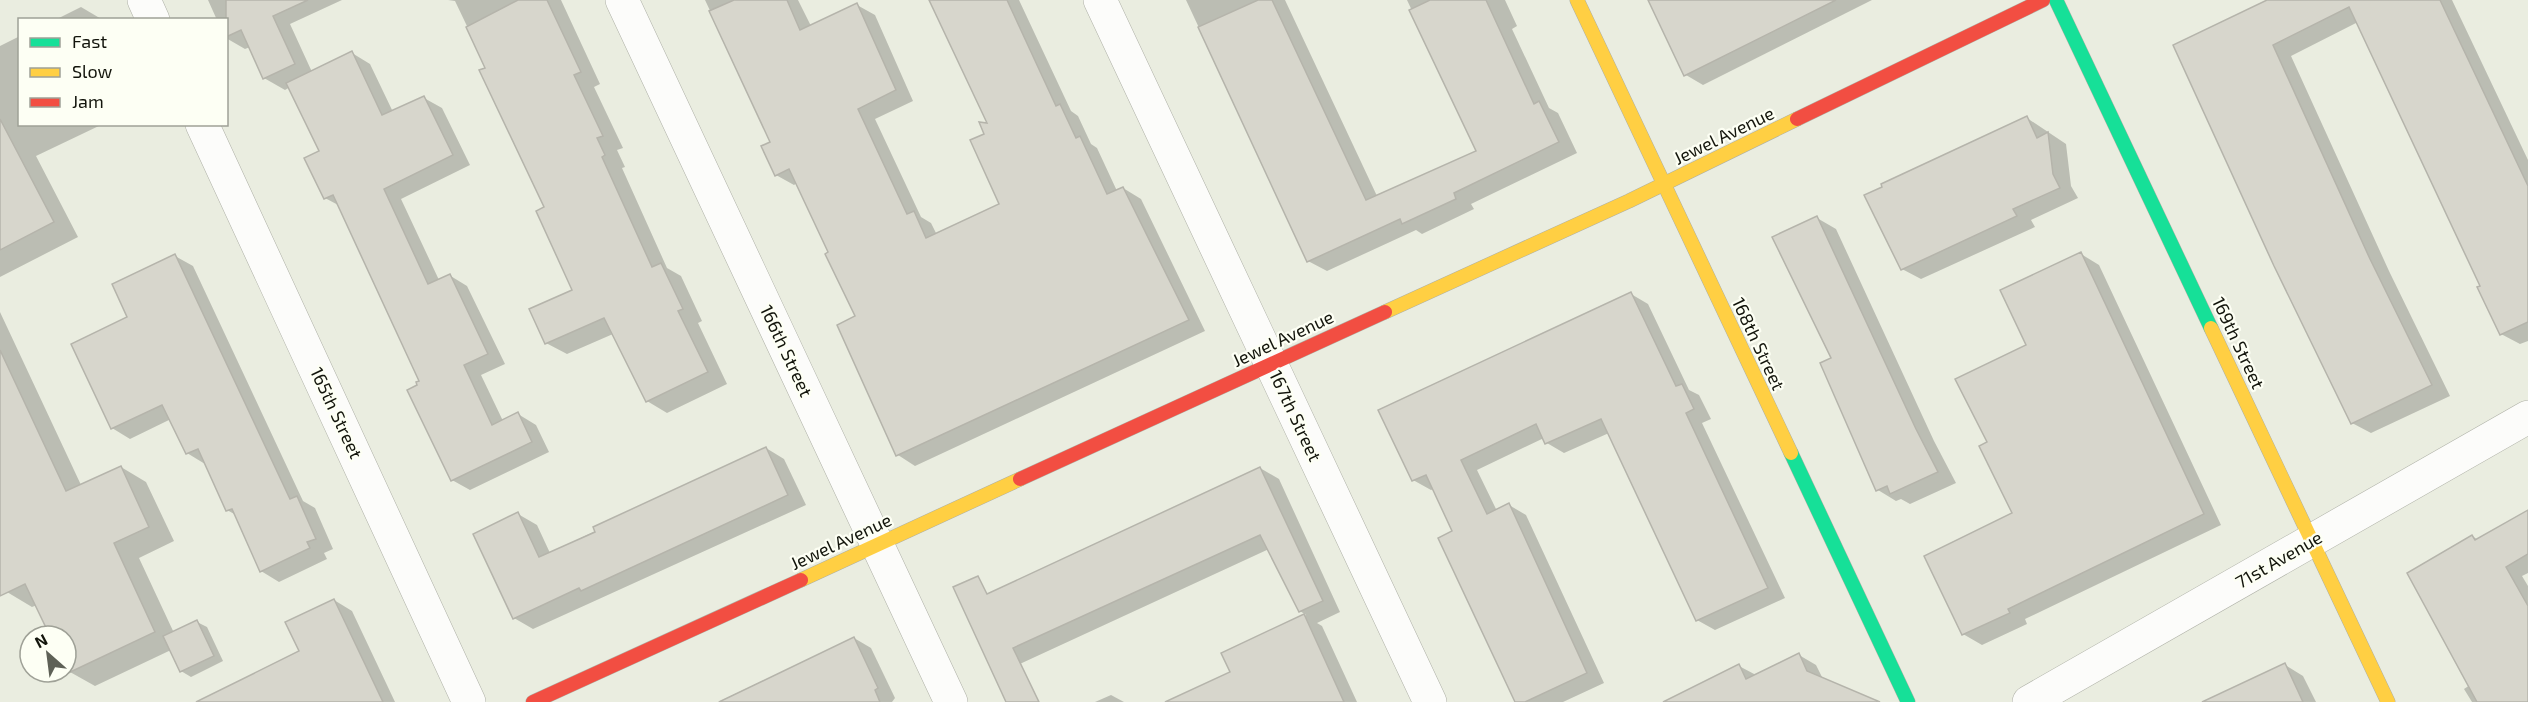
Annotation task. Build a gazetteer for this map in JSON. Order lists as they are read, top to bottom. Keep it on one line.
{"streets":{"street":["Jewel Avenue","169th Street","168th Street","166th Street","165th Street","167th Street","71st Avenue"]},"crossings":[["Jewel Avenue","168th Street"],["Jewel Avenue","166th Street"],["Jewel Avenue","167th Street"],["169th Street","71st Avenue"]],"legend":["Fast","Slow","Jam"],"north":"top left"}
